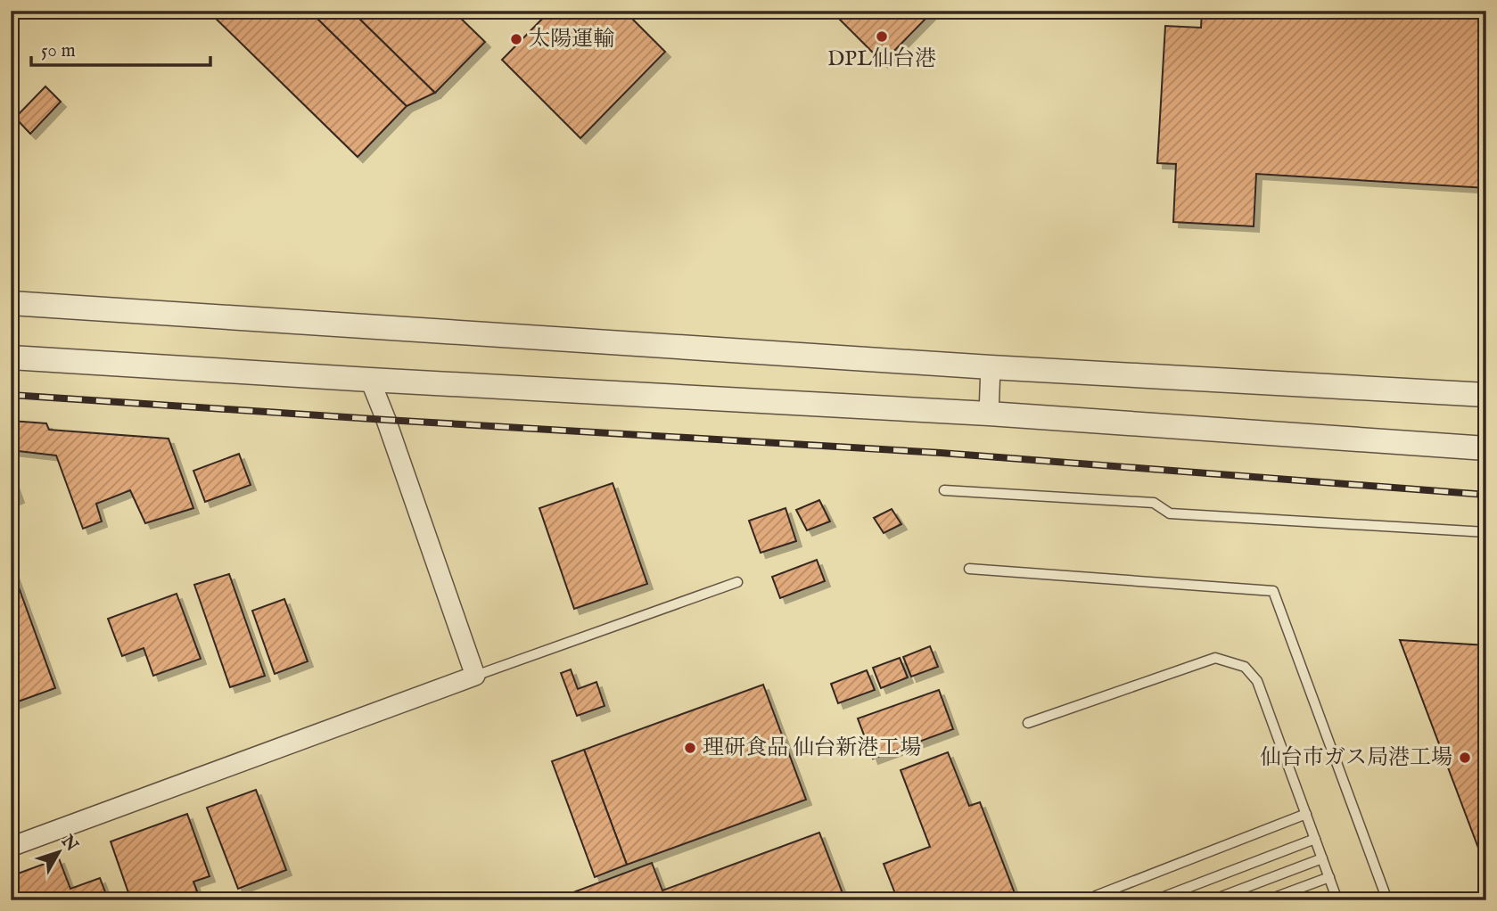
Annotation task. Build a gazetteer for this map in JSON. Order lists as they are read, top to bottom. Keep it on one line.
{"places":["DPL仙台港","太陽運輸","理研食品 仙台新港工場","仙台市ガス局港工場"],"scale_bar":"50 m","north":"top right"}
